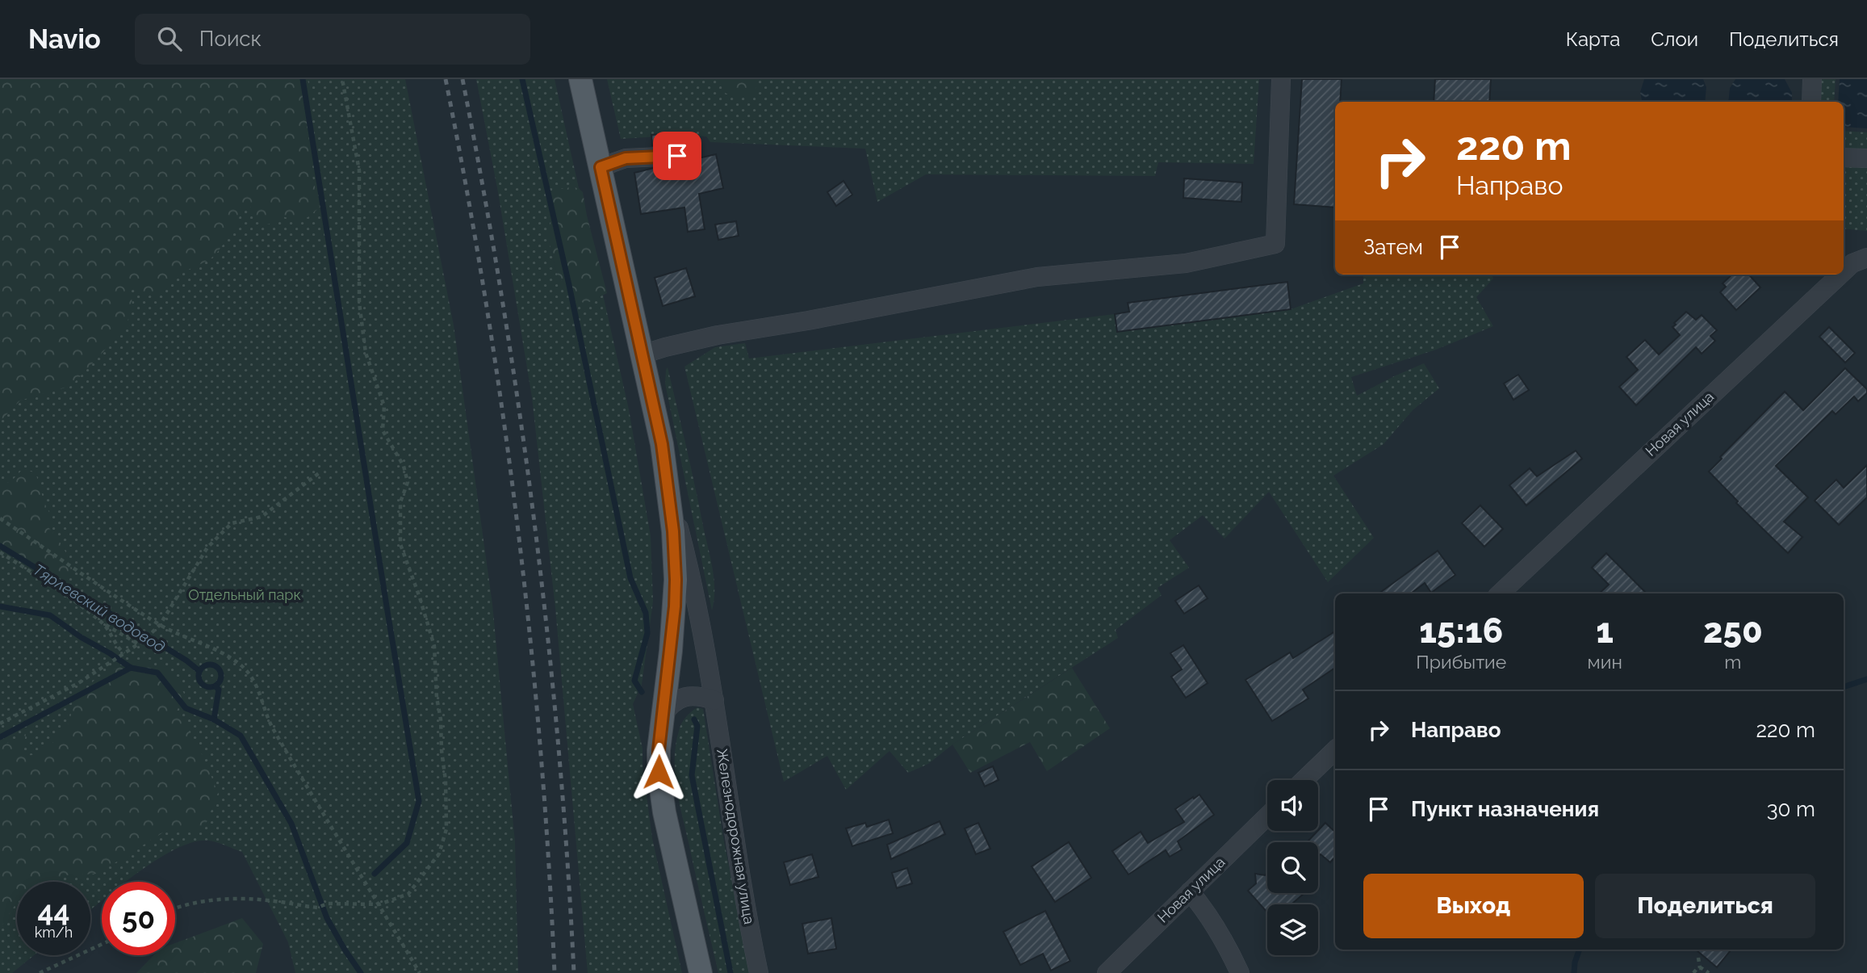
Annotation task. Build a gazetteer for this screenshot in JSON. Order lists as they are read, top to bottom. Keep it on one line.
{"streets":{"street":["Новая улица","Железнодорожная улица"]},"water":["Тярлевский водовод"],"parks":["Отдельный парк"],"page":{"header":"Navio","search":"Поиск","nav":["Карта","Слои","Поделиться"],"turn":["220 m","Направо"],"then":"Затем","eta":["15:16","Прибытие","1","мин","250","m"],"list":[{"name":"Направо","value":"220 m"},{"name":"Пункт назначения","value":"30 m"}],"buttons":["Выход","Поделиться"],"speed":"44 km/h","limit":"50"}}
